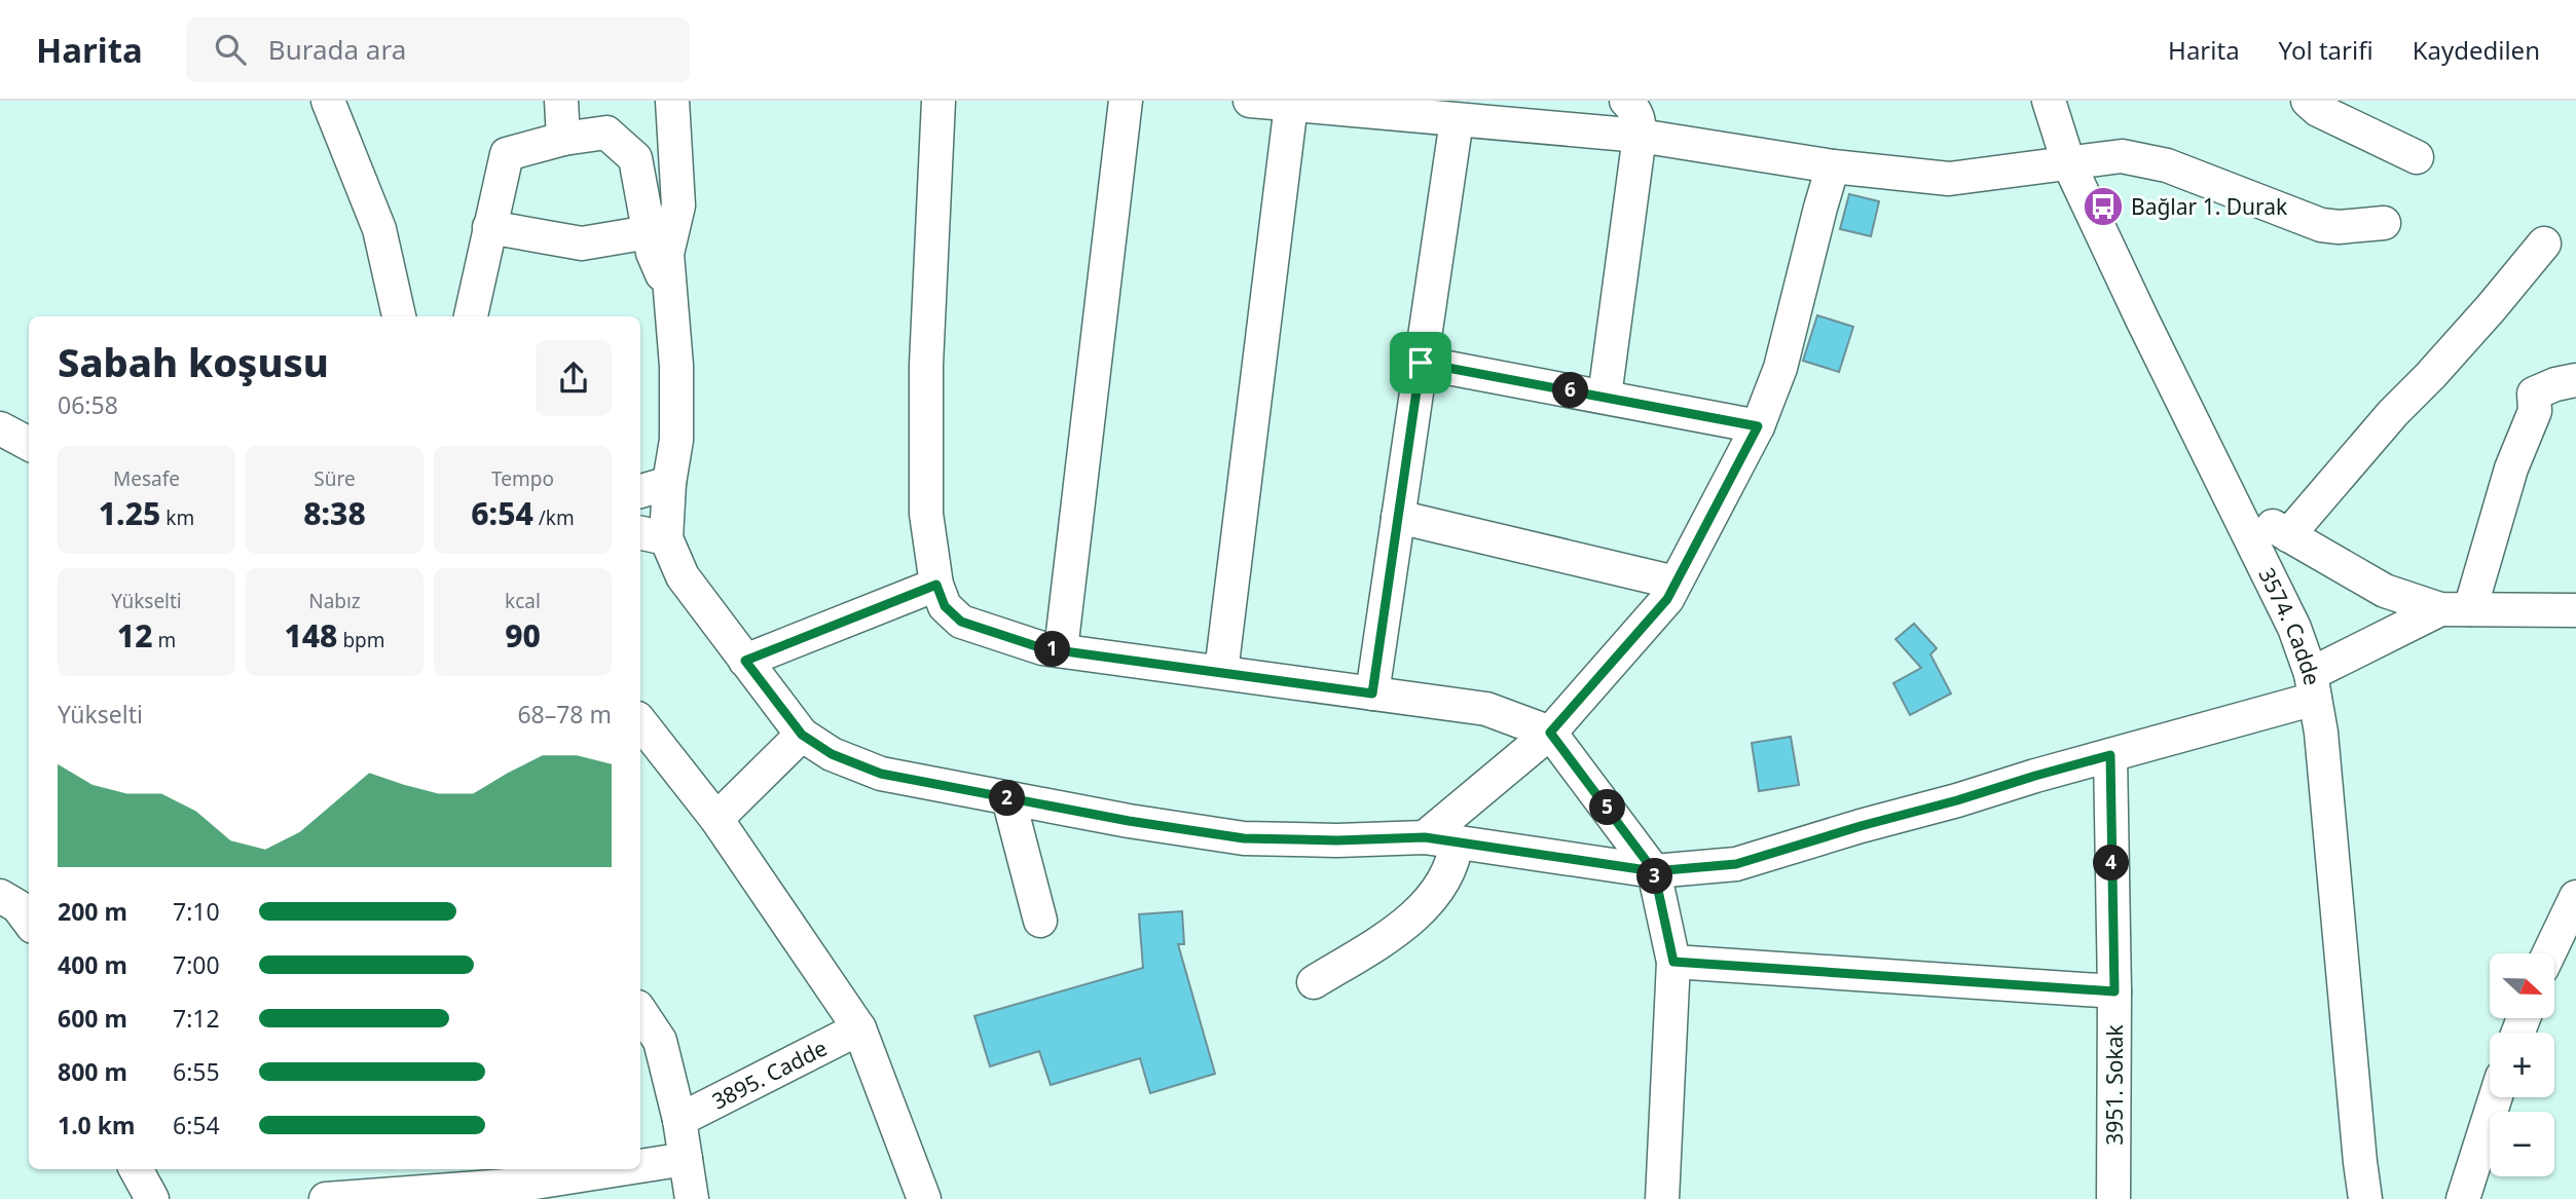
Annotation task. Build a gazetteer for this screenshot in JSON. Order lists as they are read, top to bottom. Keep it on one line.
{"streets":{"street":["3574. Cadde","3895. Cadde","3951. Sokak"]},"places":{"bus stop":["Bağlar 1. Durak"]},"north":"right","page":{"header":"Harita","search":"Burada ara","nav":["Harita","Yol tarifi","Kaydedilen"],"heading":["Sabah koşusu","06:58"],"pins":["6","1","2","5","4","3"],"stats":[["Mesafe","1.25 km"],["Süre","8:38"],["Tempo","6:54 /km"],["Yükselti","12 m"],["Nabız","148 bpm"],["kcal","90"]],"chart":["Yükselti","68–78 m"],"list":[{"name":"200 m","note":"7:10"},{"name":"400 m","note":"7:00"},{"name":"600 m","note":"7:12"},{"name":"800 m","note":"6:55"},{"name":"1.0 km","note":"6:54"}],"map_buttons":["+","−"]}}
